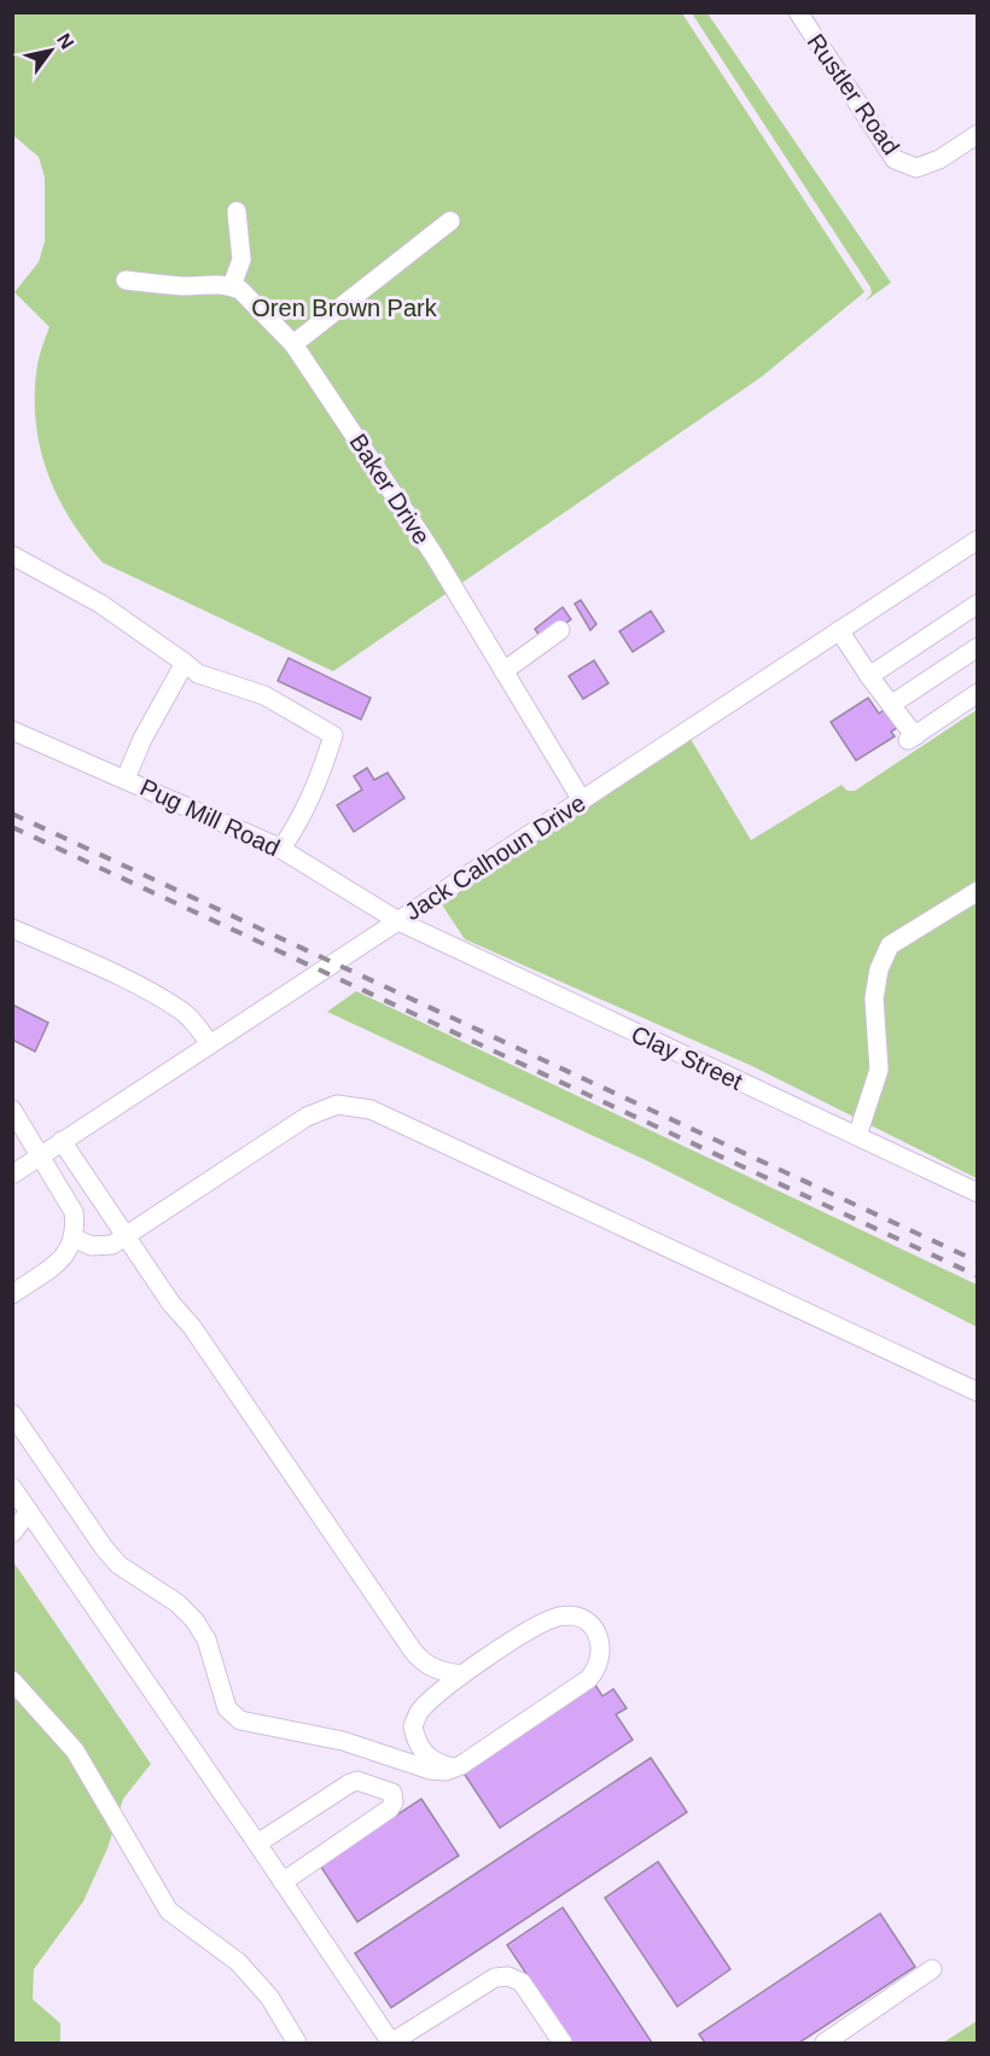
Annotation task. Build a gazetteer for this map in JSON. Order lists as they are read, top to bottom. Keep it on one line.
{"streets":{"street":["Rustler Road","Baker Drive","Pug Mill Road","Jack Calhoun Drive","Clay Street"]},"crossings":[["Baker Drive","Jack Calhoun Drive"],["Pug Mill Road","Jack Calhoun Drive"],["Pug Mill Road","Clay Street"],["Jack Calhoun Drive","Clay Street"]],"parks":["Oren Brown Park"],"north":"top right"}
